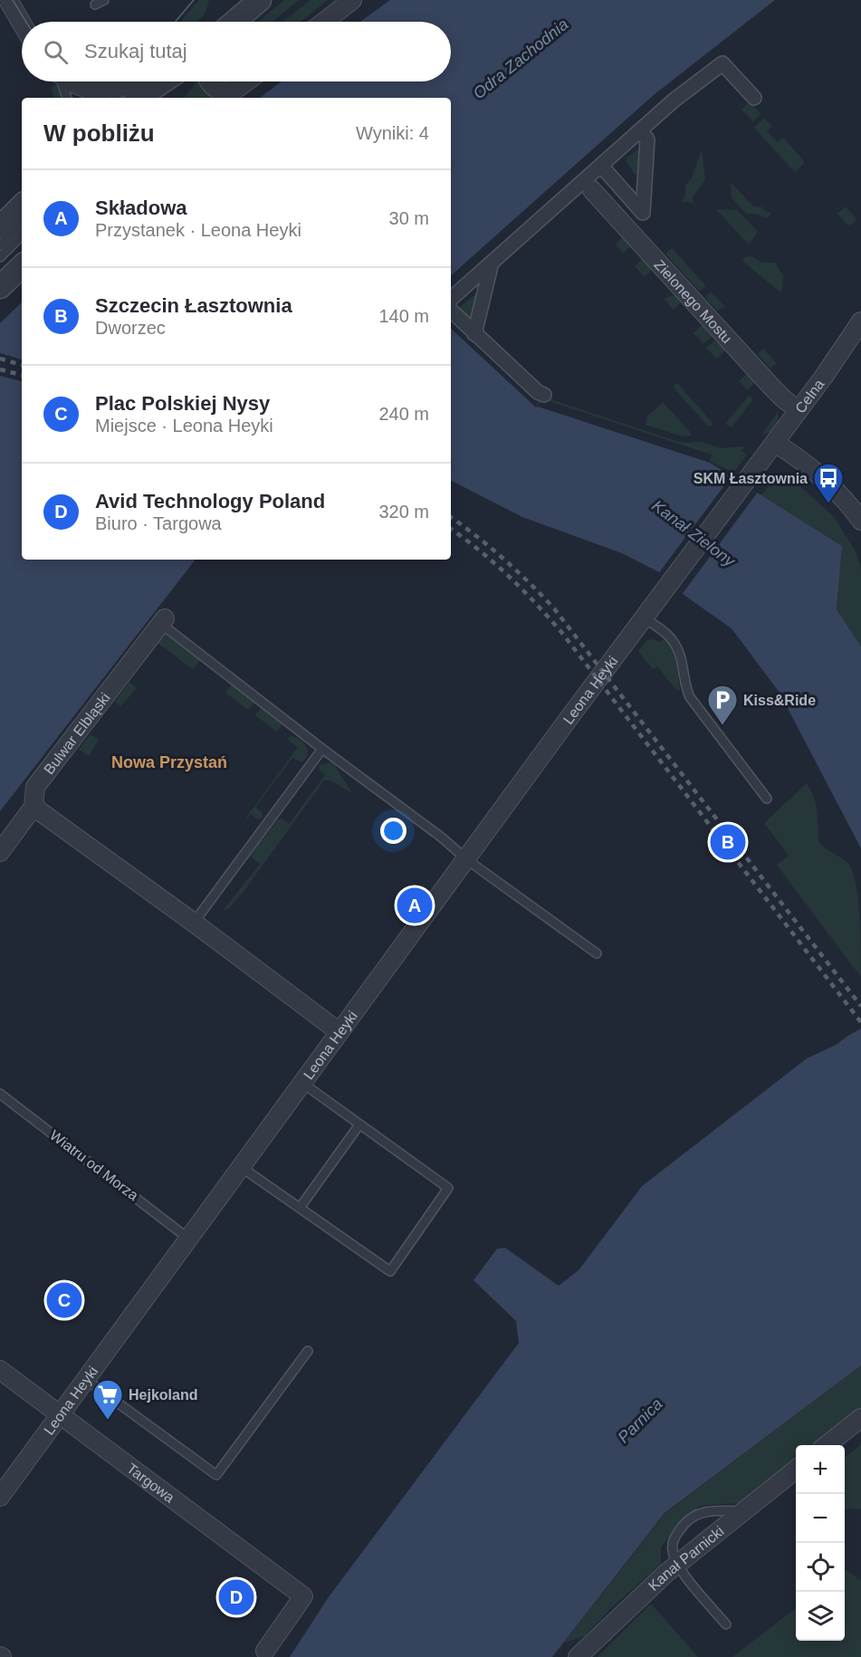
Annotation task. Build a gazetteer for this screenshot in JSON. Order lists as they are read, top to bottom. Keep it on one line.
{"streets":{"street":["Zielonego Mostu","Celna","Leona Heyki","Bulwar Elbląski","Targowa","Kanał Parnicki"],"lane":["Wiatru od Morza"]},"crossings":[["Zielonego Mostu","Celna"],["Celna","Leona Heyki"],["Leona Heyki","Wiatru od Morza"],["Leona Heyki","Targowa"]],"districts":["Nowa Przystań"],"water":["Odra Zachodnia","Kanał Zielony","Parnica"],"places":{"bus stop":["SKM Łasztownia"],"parking":["Kiss&Ride"],"supermarket":["Hejkoland"]},"page":{"search":"Szukaj tutaj","heading":["W pobliżu","Wyniki: 4"],"list":[{"mark":"A","name":"Składowa","note":"Przystanek · Leona Heyki","value":"30 m"},{"mark":"B","name":"Szczecin Łasztownia","note":"Dworzec","value":"140 m"},{"mark":"C","name":"Plac Polskiej Nysy","note":"Miejsce · Leona Heyki","value":"240 m"},{"mark":"D","name":"Avid Technology Poland","note":"Biuro · Targowa","value":"320 m"}],"pins":["B","A","C","D"],"map_buttons":["+","−"]}}
